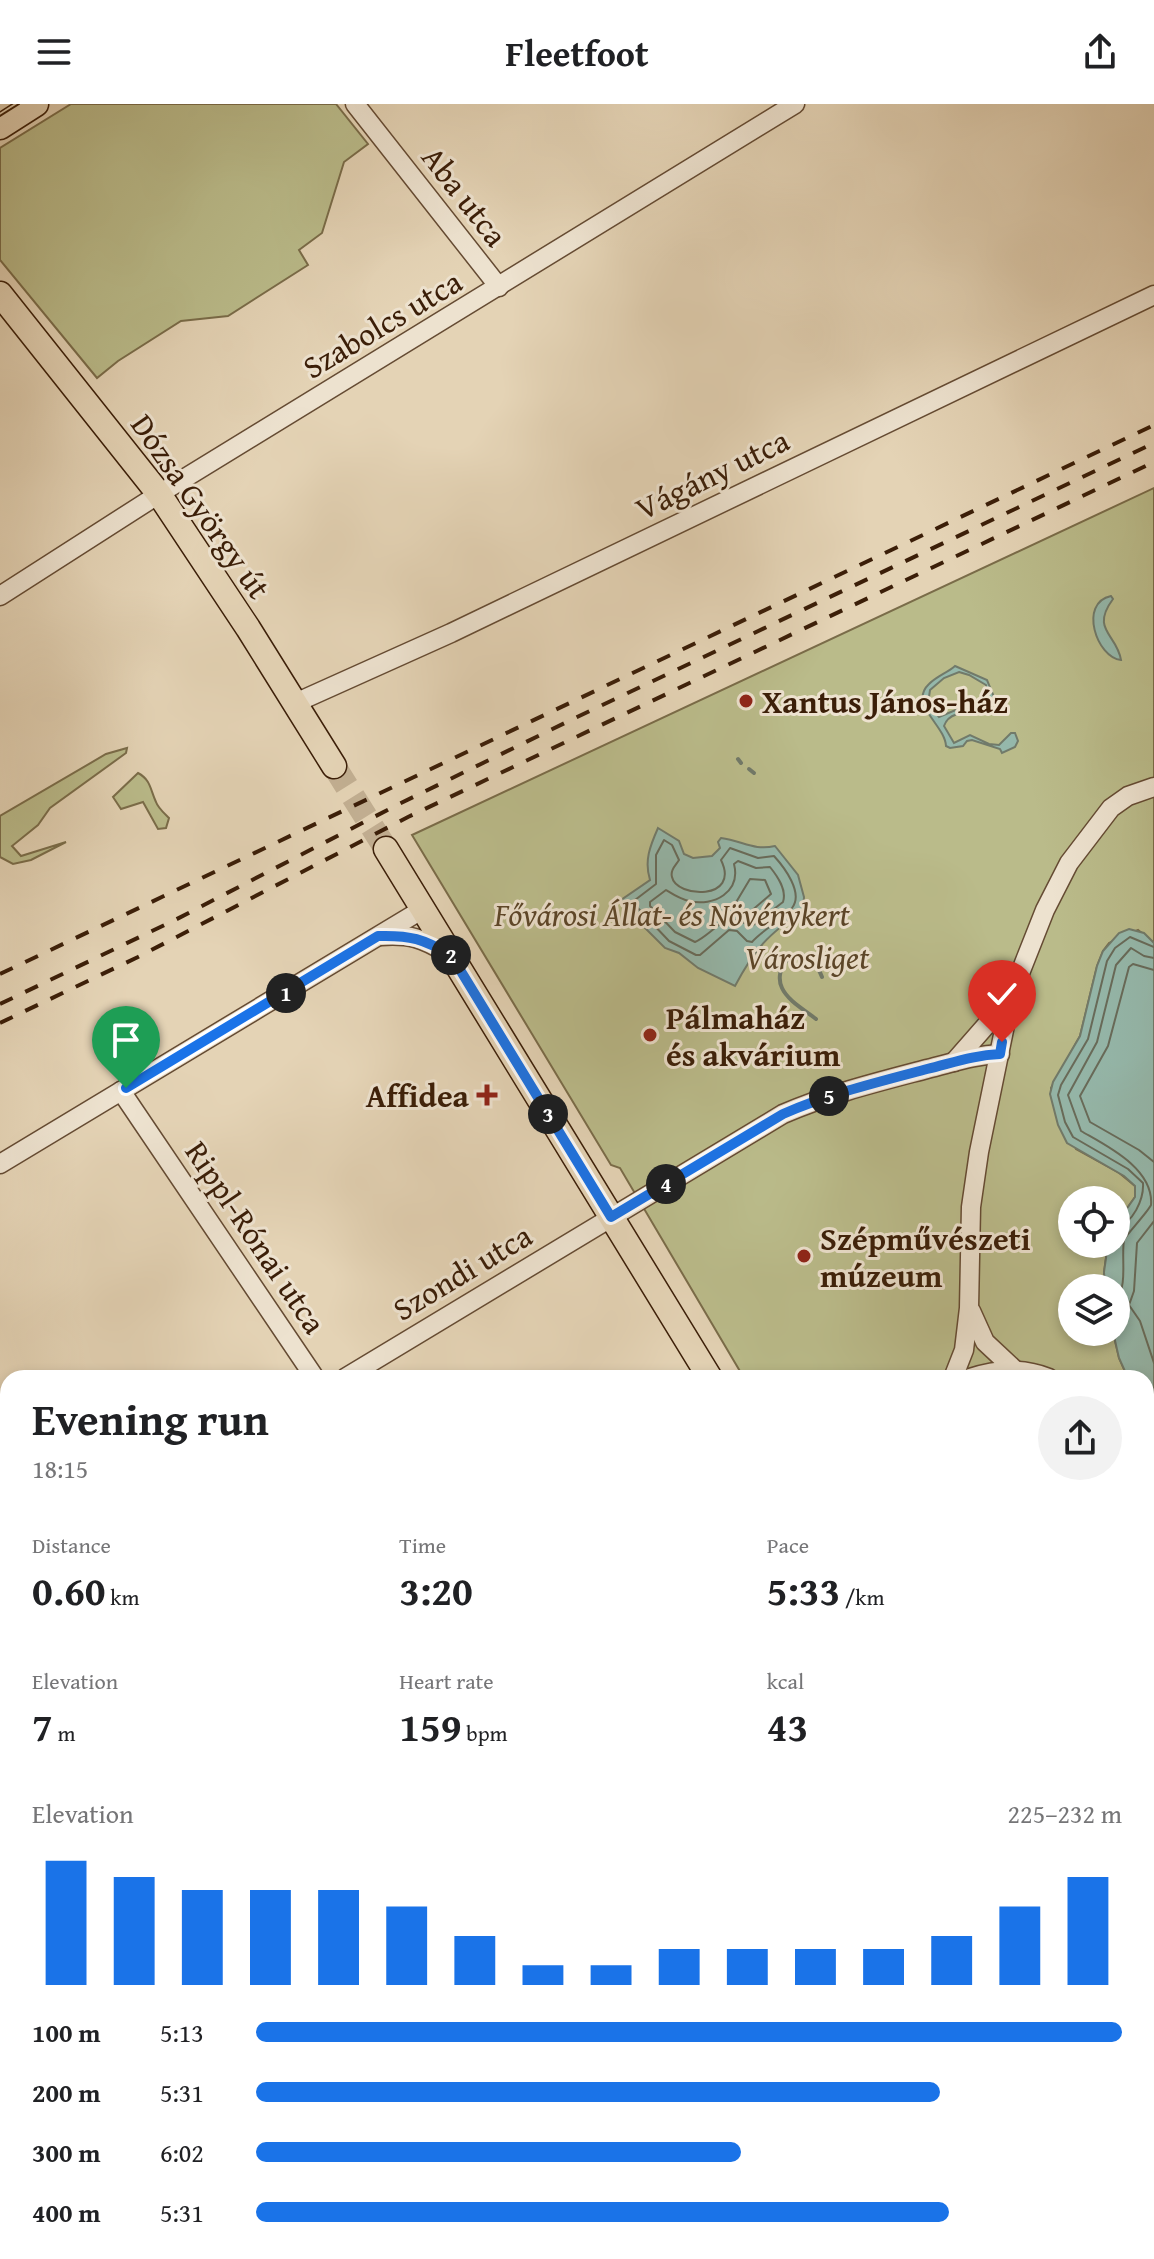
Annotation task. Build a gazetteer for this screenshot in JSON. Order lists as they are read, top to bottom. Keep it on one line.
{"streets":{"main road":["Dózsa György út"],"street":["Aba utca","Szabolcs utca","Vágány utca","Rippl-Rónai utca","Szondi utca"]},"crossings":[["Aba utca","Szabolcs utca"],["Szabolcs utca","Dózsa György út"],["Vágány utca","Dózsa György út"]],"parks":["Fővárosi Állat- és Növénykert","Városliget"],"places":{"other":["Xantus János-ház","Pálmaház és akvárium","Szépművészeti múzeum"],"health":["Affidea"]},"page":{"header":"Fleetfoot","pins":["2","1","5","3","4"],"heading":["Evening run","18:15"],"stats":[["Distance","0.60 km"],["Time","3:20"],["Pace","5:33 /km"],["Elevation","7 m"],["Heart rate","159 bpm"],["kcal","43"]],"chart":["Elevation","225–232 m"],"list":[{"name":"100 m","note":"5:13"},{"name":"200 m","note":"5:31"},{"name":"300 m","note":"6:02"},{"name":"400 m","note":"5:31"}]}}
